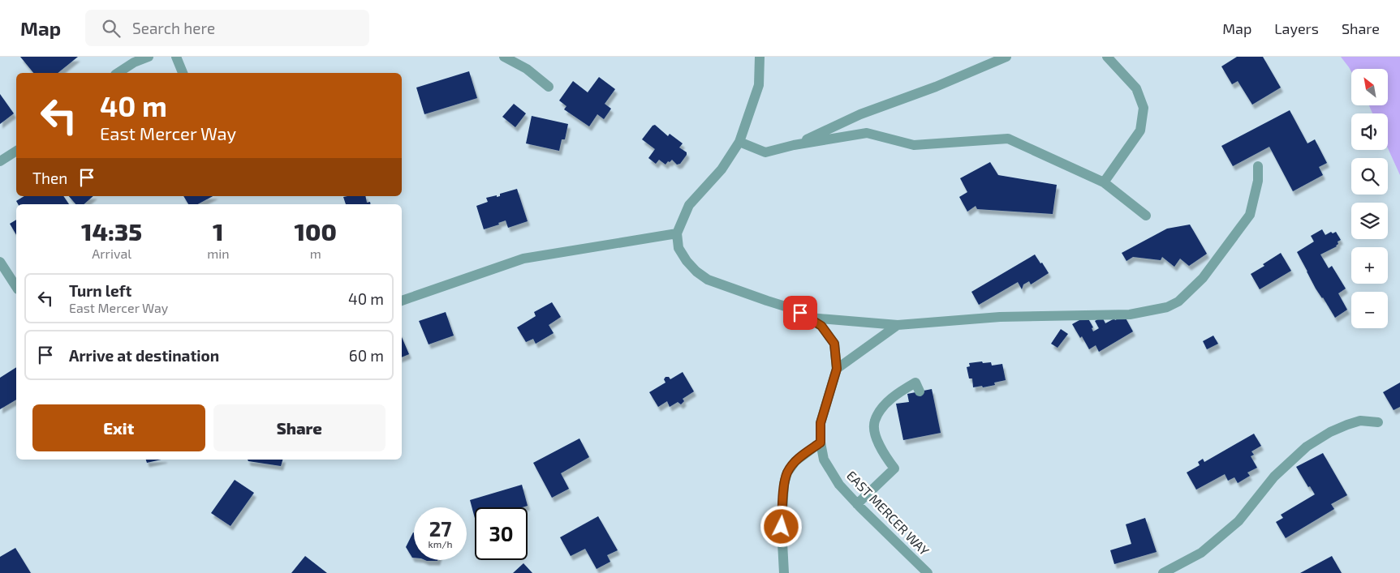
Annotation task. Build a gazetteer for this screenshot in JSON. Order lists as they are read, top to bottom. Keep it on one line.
{"streets":{"street":["EAST MERCER WAY"]},"north":"top left","page":{"header":"Map","search":"Search here","nav":["Map","Layers","Share"],"map_buttons":["+","−"],"turn":["40 m","East Mercer Way"],"then":"Then","eta":["14:35","Arrival","1","min","100","m"],"list":[{"name":"Turn left","note":"East Mercer Way","value":"40 m"},{"name":"Arrive at destination","value":"60 m"}],"buttons":["Exit","Share"],"speed":"27 km/h","limit":"30"}}
